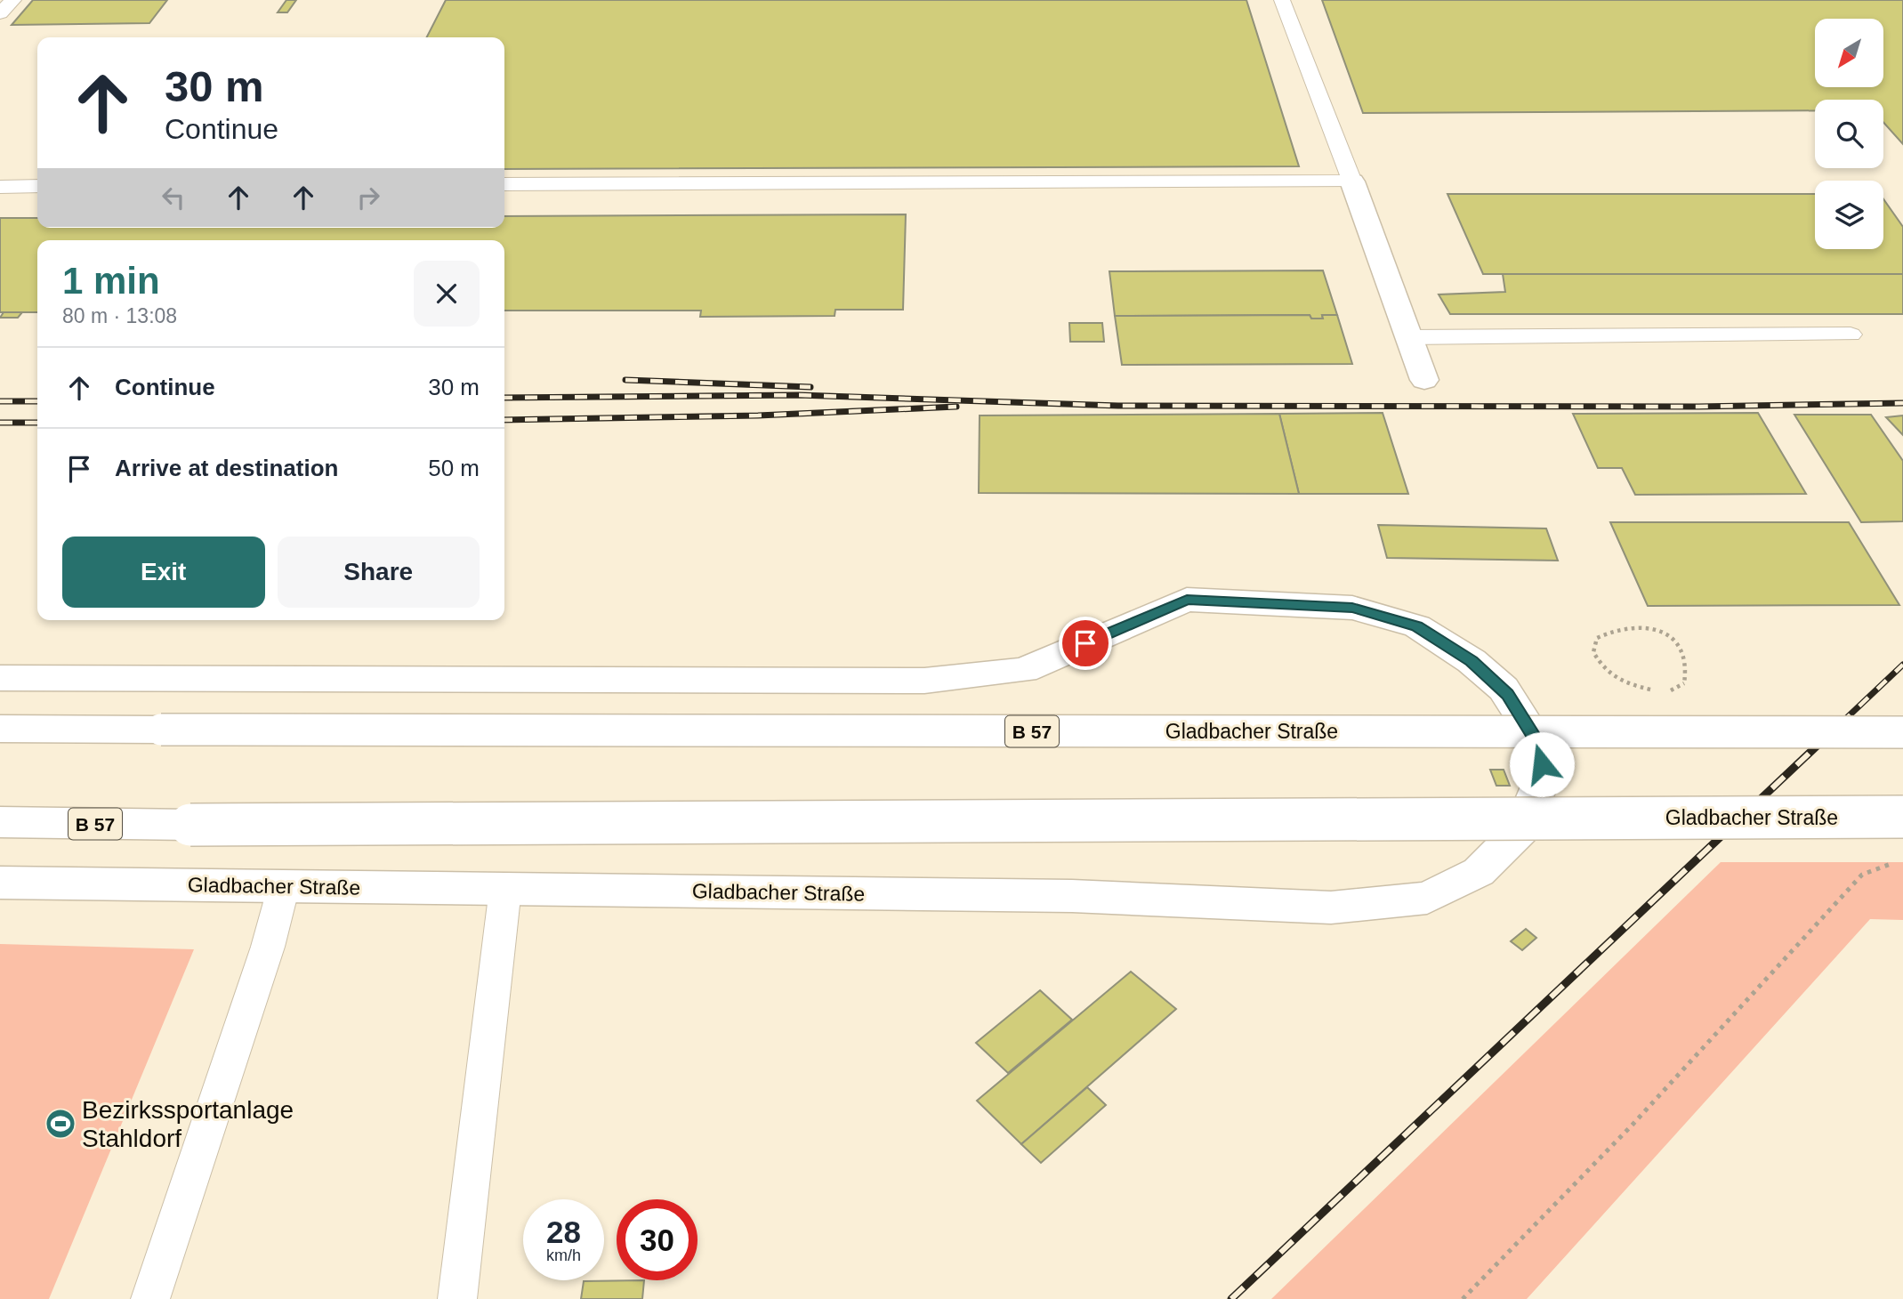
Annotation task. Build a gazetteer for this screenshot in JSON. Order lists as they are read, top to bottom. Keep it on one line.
{"streets":{"street":["B 57","Gladbacher Straße"]},"places":{"sports":["Bezirkssportanlage Stahldorf"]},"north":"bottom left","page":{"turn":["30 m","Continue"],"heading":["1 min","80 m · 13:08"],"list":[{"name":"Continue","value":"30 m"},{"name":"Arrive at destination","value":"50 m"}],"buttons":["Exit","Share"],"speed":"28 km/h","limit":"30"}}
